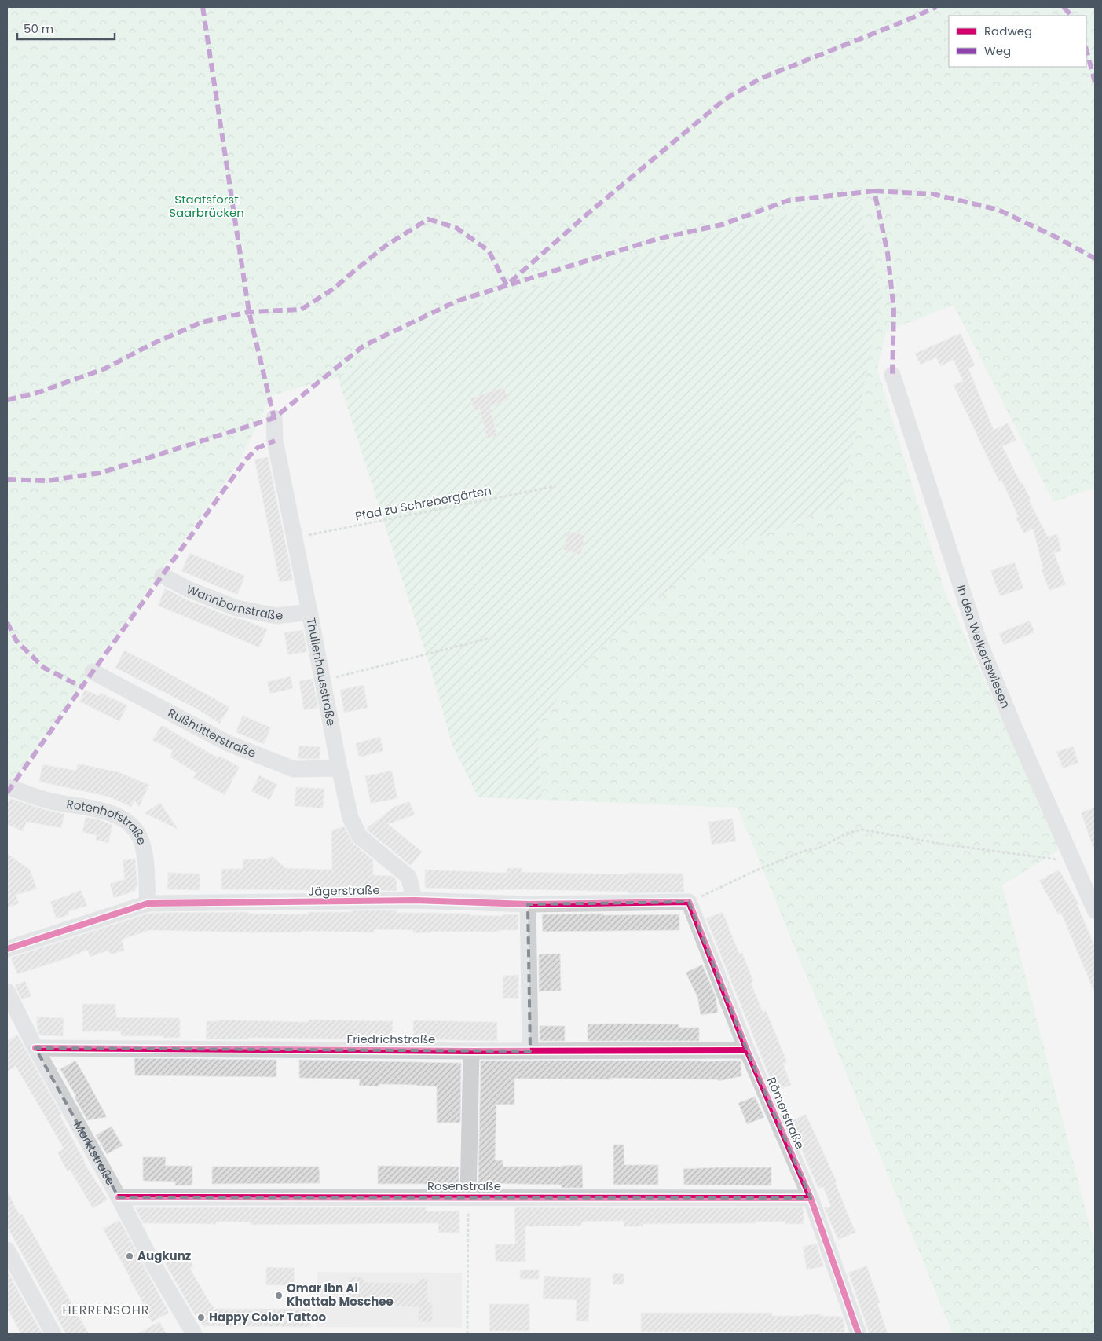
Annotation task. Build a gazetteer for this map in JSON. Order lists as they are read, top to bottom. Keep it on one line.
{"streets":{"street":["Wannbornstraße","In den Welkertswiesen","Thullenhausstraße","Rußhütterstraße","Rotenhofstraße","Jägerstraße","Friedrichstraße","Römerstraße","Marktstraße","Rosenstraße"],"path":["Pfad zu Schrebergärten"]},"crossings":[["Pfad zu Schrebergärten","Thullenhausstraße"],["Wannbornstraße","Thullenhausstraße"],["Thullenhausstraße","Rußhütterstraße"],["Thullenhausstraße","Jägerstraße"],["Rotenhofstraße","Jägerstraße"],["Jägerstraße","Römerstraße"],["Friedrichstraße","Römerstraße"],["Friedrichstraße","Marktstraße"],["Friedrichstraße","Rosenstraße"],["Römerstraße","Rosenstraße"],["Marktstraße","Rosenstraße"]],"districts":["HERRENSOHR"],"parks":["Staatsforst Saarbrücken"],"places":["Augkunz","Omar Ibn Al Khattab Moschee","Happy Color Tattoo"],"legend":["Radweg","Weg"],"scale_bar":"50 m"}
